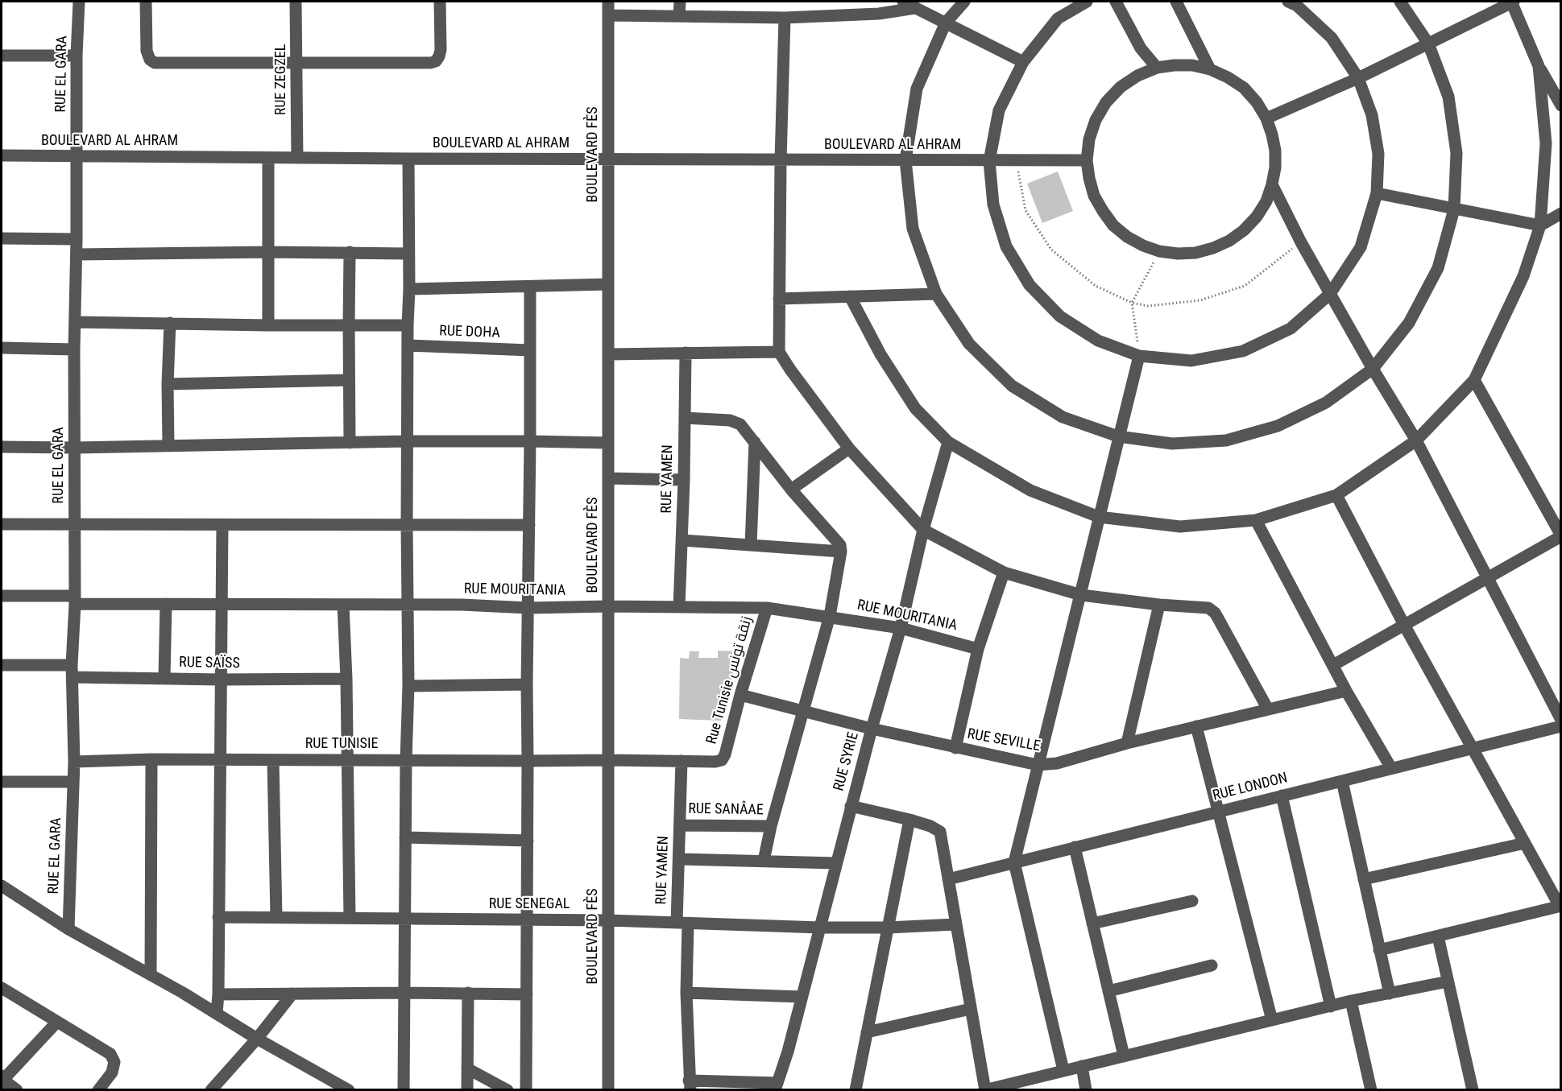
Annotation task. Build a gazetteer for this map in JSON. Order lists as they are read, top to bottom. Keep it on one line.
{"streets":{"street":["RUE EL GARA","RUE ZEGZEL","BOULEVARD AL AHRAM","BOULEVARD FÈS","RUE DOHA","RUE YAMEN","RUE MOURITANIA","RUE SAÏSS","Rue Tunisie زنقة تونس","RUE SEVILLE","RUE TUNISIE","RUE SYRIE","RUE LONDON","RUE SANÂAE","RUE SENEGAL"]},"crossings":[["RUE EL GARA","BOULEVARD AL AHRAM"],["RUE EL GARA","RUE MOURITANIA"],["RUE EL GARA","RUE SAÏSS"],["RUE EL GARA","RUE TUNISIE"],["RUE ZEGZEL","BOULEVARD AL AHRAM"],["BOULEVARD AL AHRAM","BOULEVARD FÈS"],["BOULEVARD FÈS","RUE MOURITANIA"],["BOULEVARD FÈS","RUE TUNISIE"],["BOULEVARD FÈS","RUE SENEGAL"],["RUE YAMEN","RUE MOURITANIA"],["RUE YAMEN","RUE TUNISIE"],["RUE YAMEN","RUE SANÂAE"],["RUE YAMEN","RUE SENEGAL"],["RUE MOURITANIA","Rue Tunisie زنقة تونس"],["RUE MOURITANIA","RUE SYRIE"],["Rue Tunisie زنقة تونس","RUE SEVILLE"],["Rue Tunisie زنقة تونس","RUE TUNISIE"],["RUE SEVILLE","RUE SYRIE"],["RUE SYRIE","RUE SENEGAL"]]}
